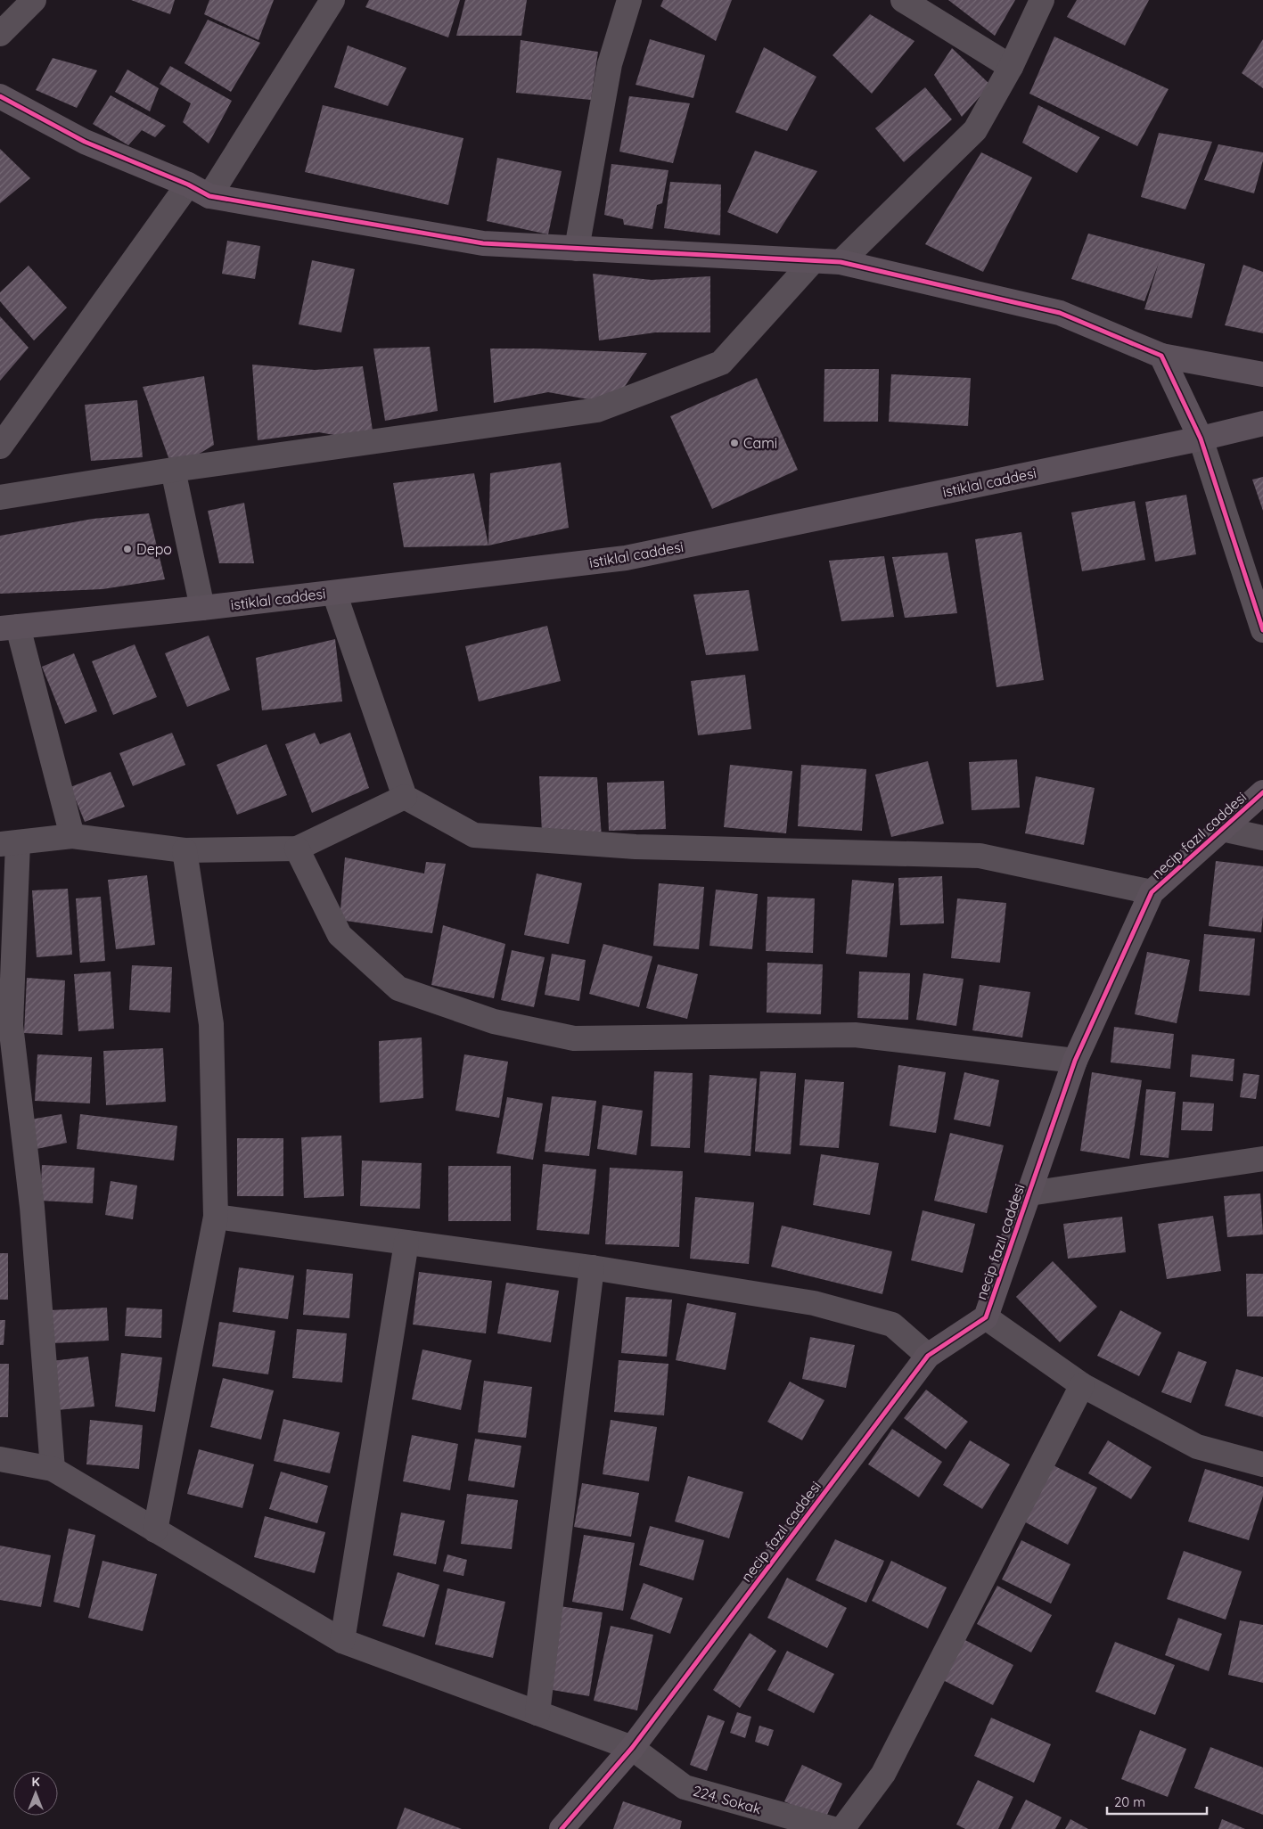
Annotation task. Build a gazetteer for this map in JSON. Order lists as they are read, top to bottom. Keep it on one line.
{"streets":{"street":["istiklal caddesi","necip fazıl caddesi","224. Sokak"]},"crossings":[["necip fazıl caddesi","224. Sokak"]],"places":["Cami","Depo"],"scale_bar":"20 m","north":"top"}
